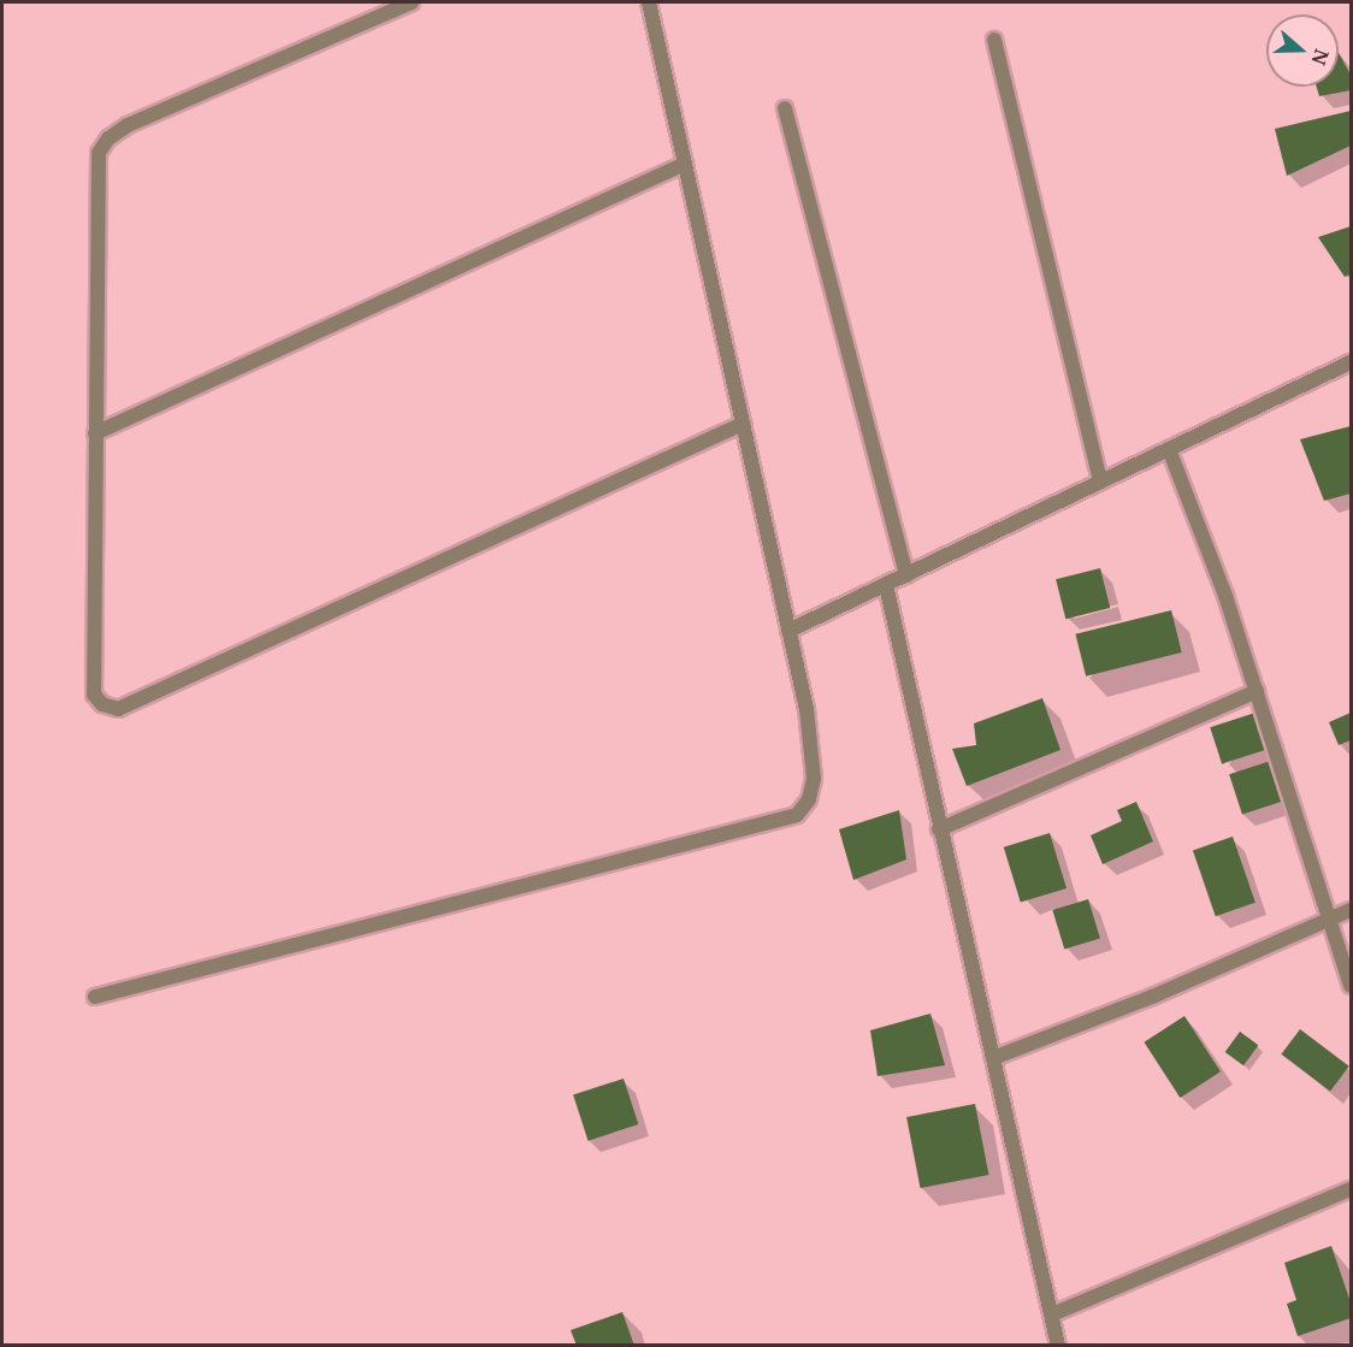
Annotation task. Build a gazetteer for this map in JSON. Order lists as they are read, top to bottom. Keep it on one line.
{"north":"right"}
